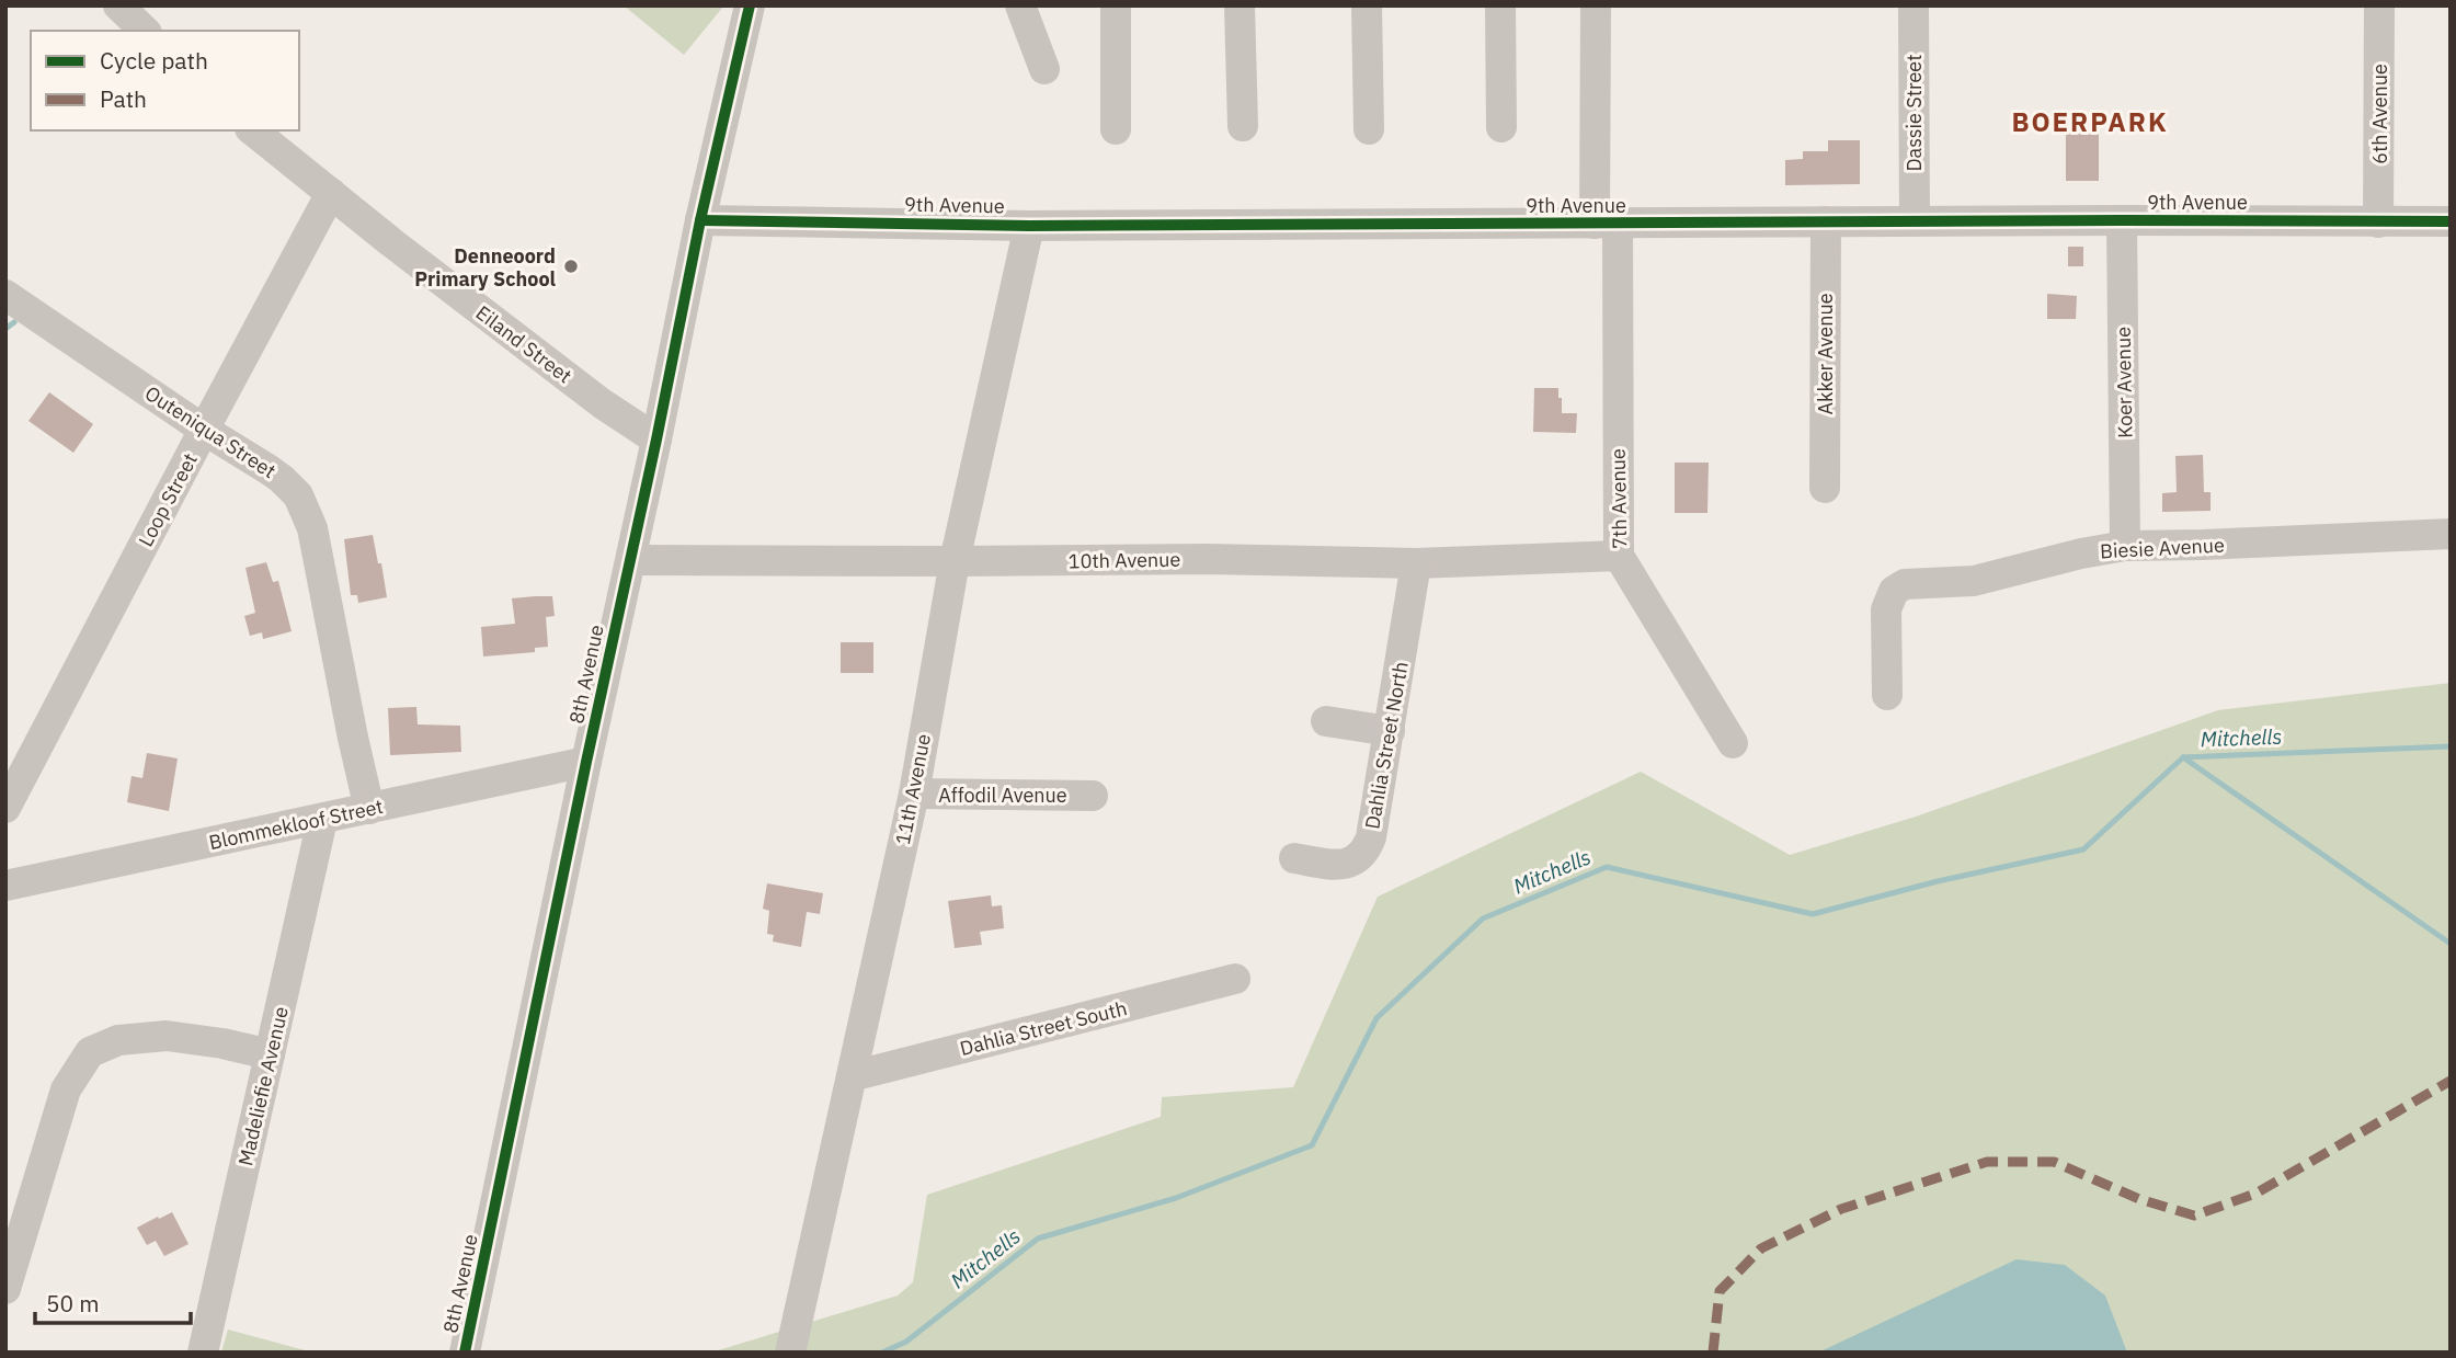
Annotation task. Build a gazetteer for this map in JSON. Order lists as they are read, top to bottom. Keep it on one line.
{"streets":{"street":["Dassie Street","6th Avenue","9th Avenue","Eiland Street","Akker Avenue","Koer Avenue","Outeniqua Street","7th Avenue","Loop Street","Biesie Avenue","10th Avenue","8th Avenue","Dahlia Street North","11th Avenue","Affodil Avenue","Blommekloof Street","Dahlia Street South","Madeliefie Avenue"]},"crossings":[["Dassie Street","9th Avenue"],["6th Avenue","9th Avenue"],["9th Avenue","Akker Avenue"],["9th Avenue","Koer Avenue"],["9th Avenue","7th Avenue"],["9th Avenue","8th Avenue"],["9th Avenue","11th Avenue"],["Eiland Street","Loop Street"],["Eiland Street","8th Avenue"],["Koer Avenue","Biesie Avenue"],["Outeniqua Street","Loop Street"],["Outeniqua Street","Blommekloof Street"],["7th Avenue","10th Avenue"],["10th Avenue","8th Avenue"],["10th Avenue","Dahlia Street North"],["10th Avenue","11th Avenue"],["8th Avenue","Blommekloof Street"],["11th Avenue","Affodil Avenue"],["11th Avenue","Dahlia Street South"],["Blommekloof Street","Madeliefie Avenue"]],"districts":["BOERPARK"],"water":["Mitchells"],"places":["Denneoord Primary School"],"legend":["Cycle path","Path"],"scale_bar":"50 m"}
